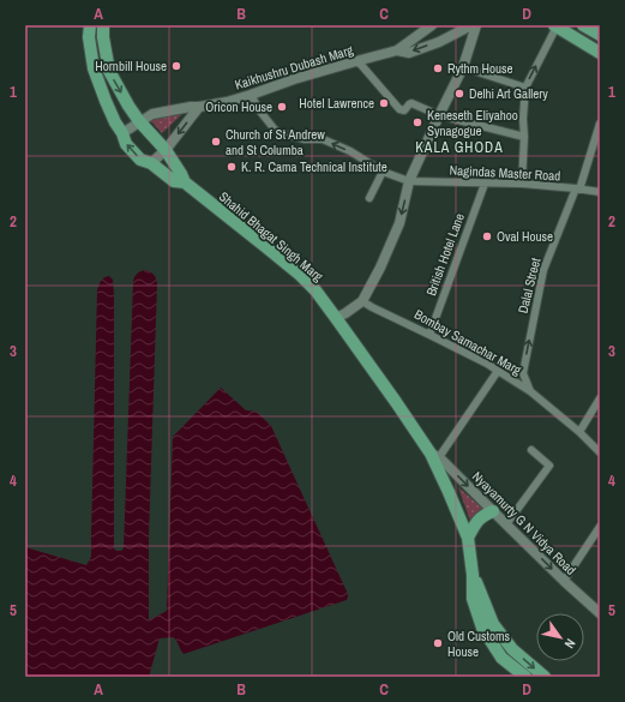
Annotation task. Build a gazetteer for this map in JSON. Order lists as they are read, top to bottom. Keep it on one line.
{"streets":{"main road":["Shahid Bhagat Singh Marg"],"street":["Kaikhushru Dubash Marg","Nagindas Master Road","British Hotel Lane","Dalal Street","Bombay Samachar Marg","Nyayamurty G N Vidya Road"]},"crossings":[["Kaikhushru Dubash Marg","Nagindas Master Road"],["Kaikhushru Dubash Marg","Shahid Bhagat Singh Marg"],["Nagindas Master Road","British Hotel Lane"],["Nagindas Master Road","Dalal Street"],["Shahid Bhagat Singh Marg","Nyayamurty G N Vidya Road"],["British Hotel Lane","Bombay Samachar Marg"],["Dalal Street","Bombay Samachar Marg"]],"one_way":["Nagindas Master Road","Nyayamurty G N Vidya Road"],"districts":["KALA GHODA"],"places":["Hornbill House","Rythm House","Delhi Art Gallery","Hotel Lawrence","Oricon House","Keneseth Eliyahoo Synagogue","Church of St Andrew and St Columba","K. R. Cama Technical Institute","Oval House","Old Customs House"],"north":"bottom right","grid":{"columns":["A","B","C","D"],"rows":["1","2","3","4","5"]}}
